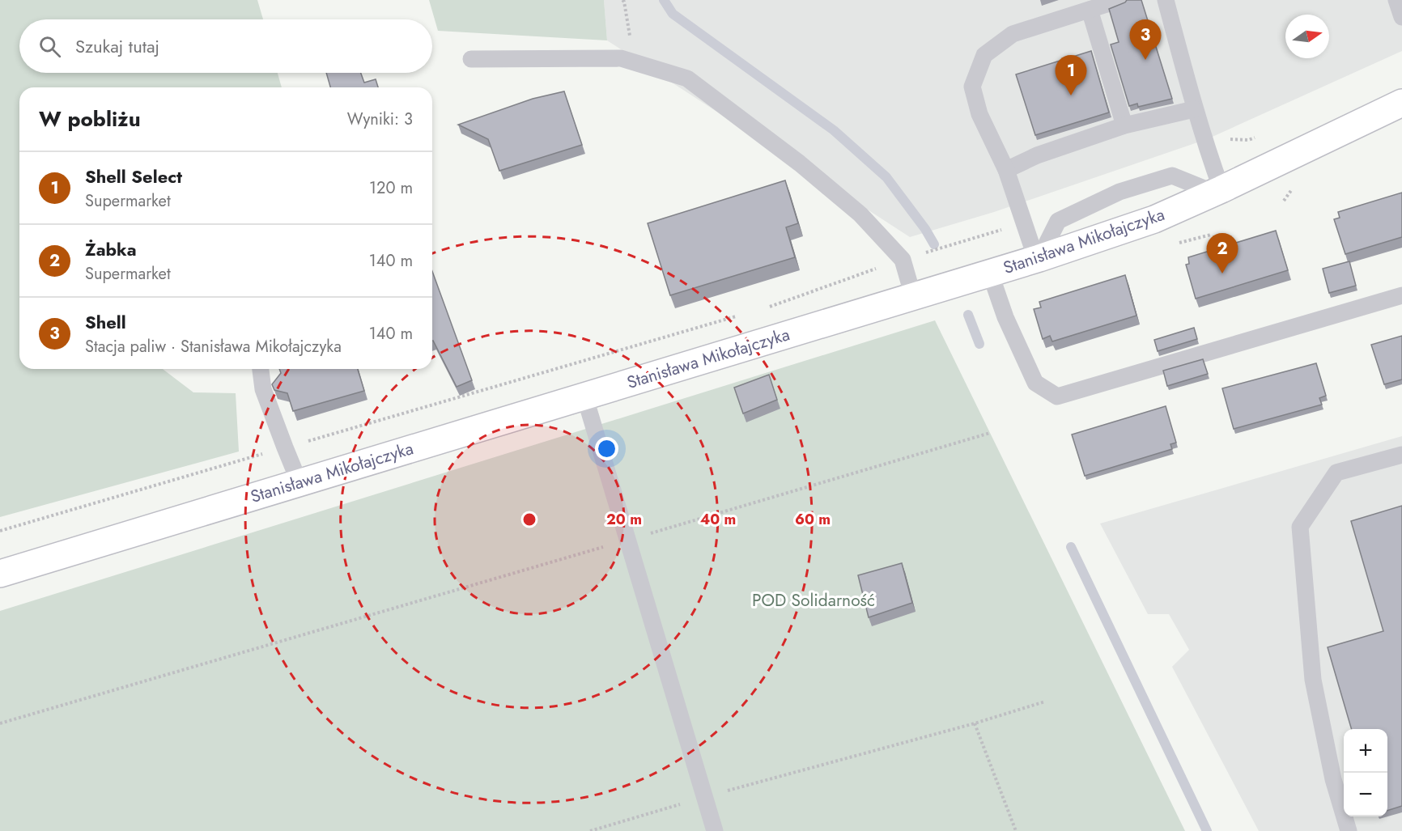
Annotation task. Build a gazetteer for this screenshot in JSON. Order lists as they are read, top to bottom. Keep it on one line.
{"streets":{"street":["Stanisława Mikołajczyka"]},"parks":["POD Solidarność"],"north":"right","page":{"pins":["3","1","2"],"search":"Szukaj tutaj","heading":["W pobliżu","Wyniki: 3"],"list":[{"mark":"1","name":"Shell Select","note":"Supermarket","value":"120 m"},{"mark":"2","name":"Żabka","note":"Supermarket","value":"140 m"},{"mark":"3","name":"Shell","note":"Stacja paliw · Stanisława Mikołajczyka","value":"140 m"}],"map_buttons":["+","−"]},"rings":["20 m","40 m","60 m"]}
